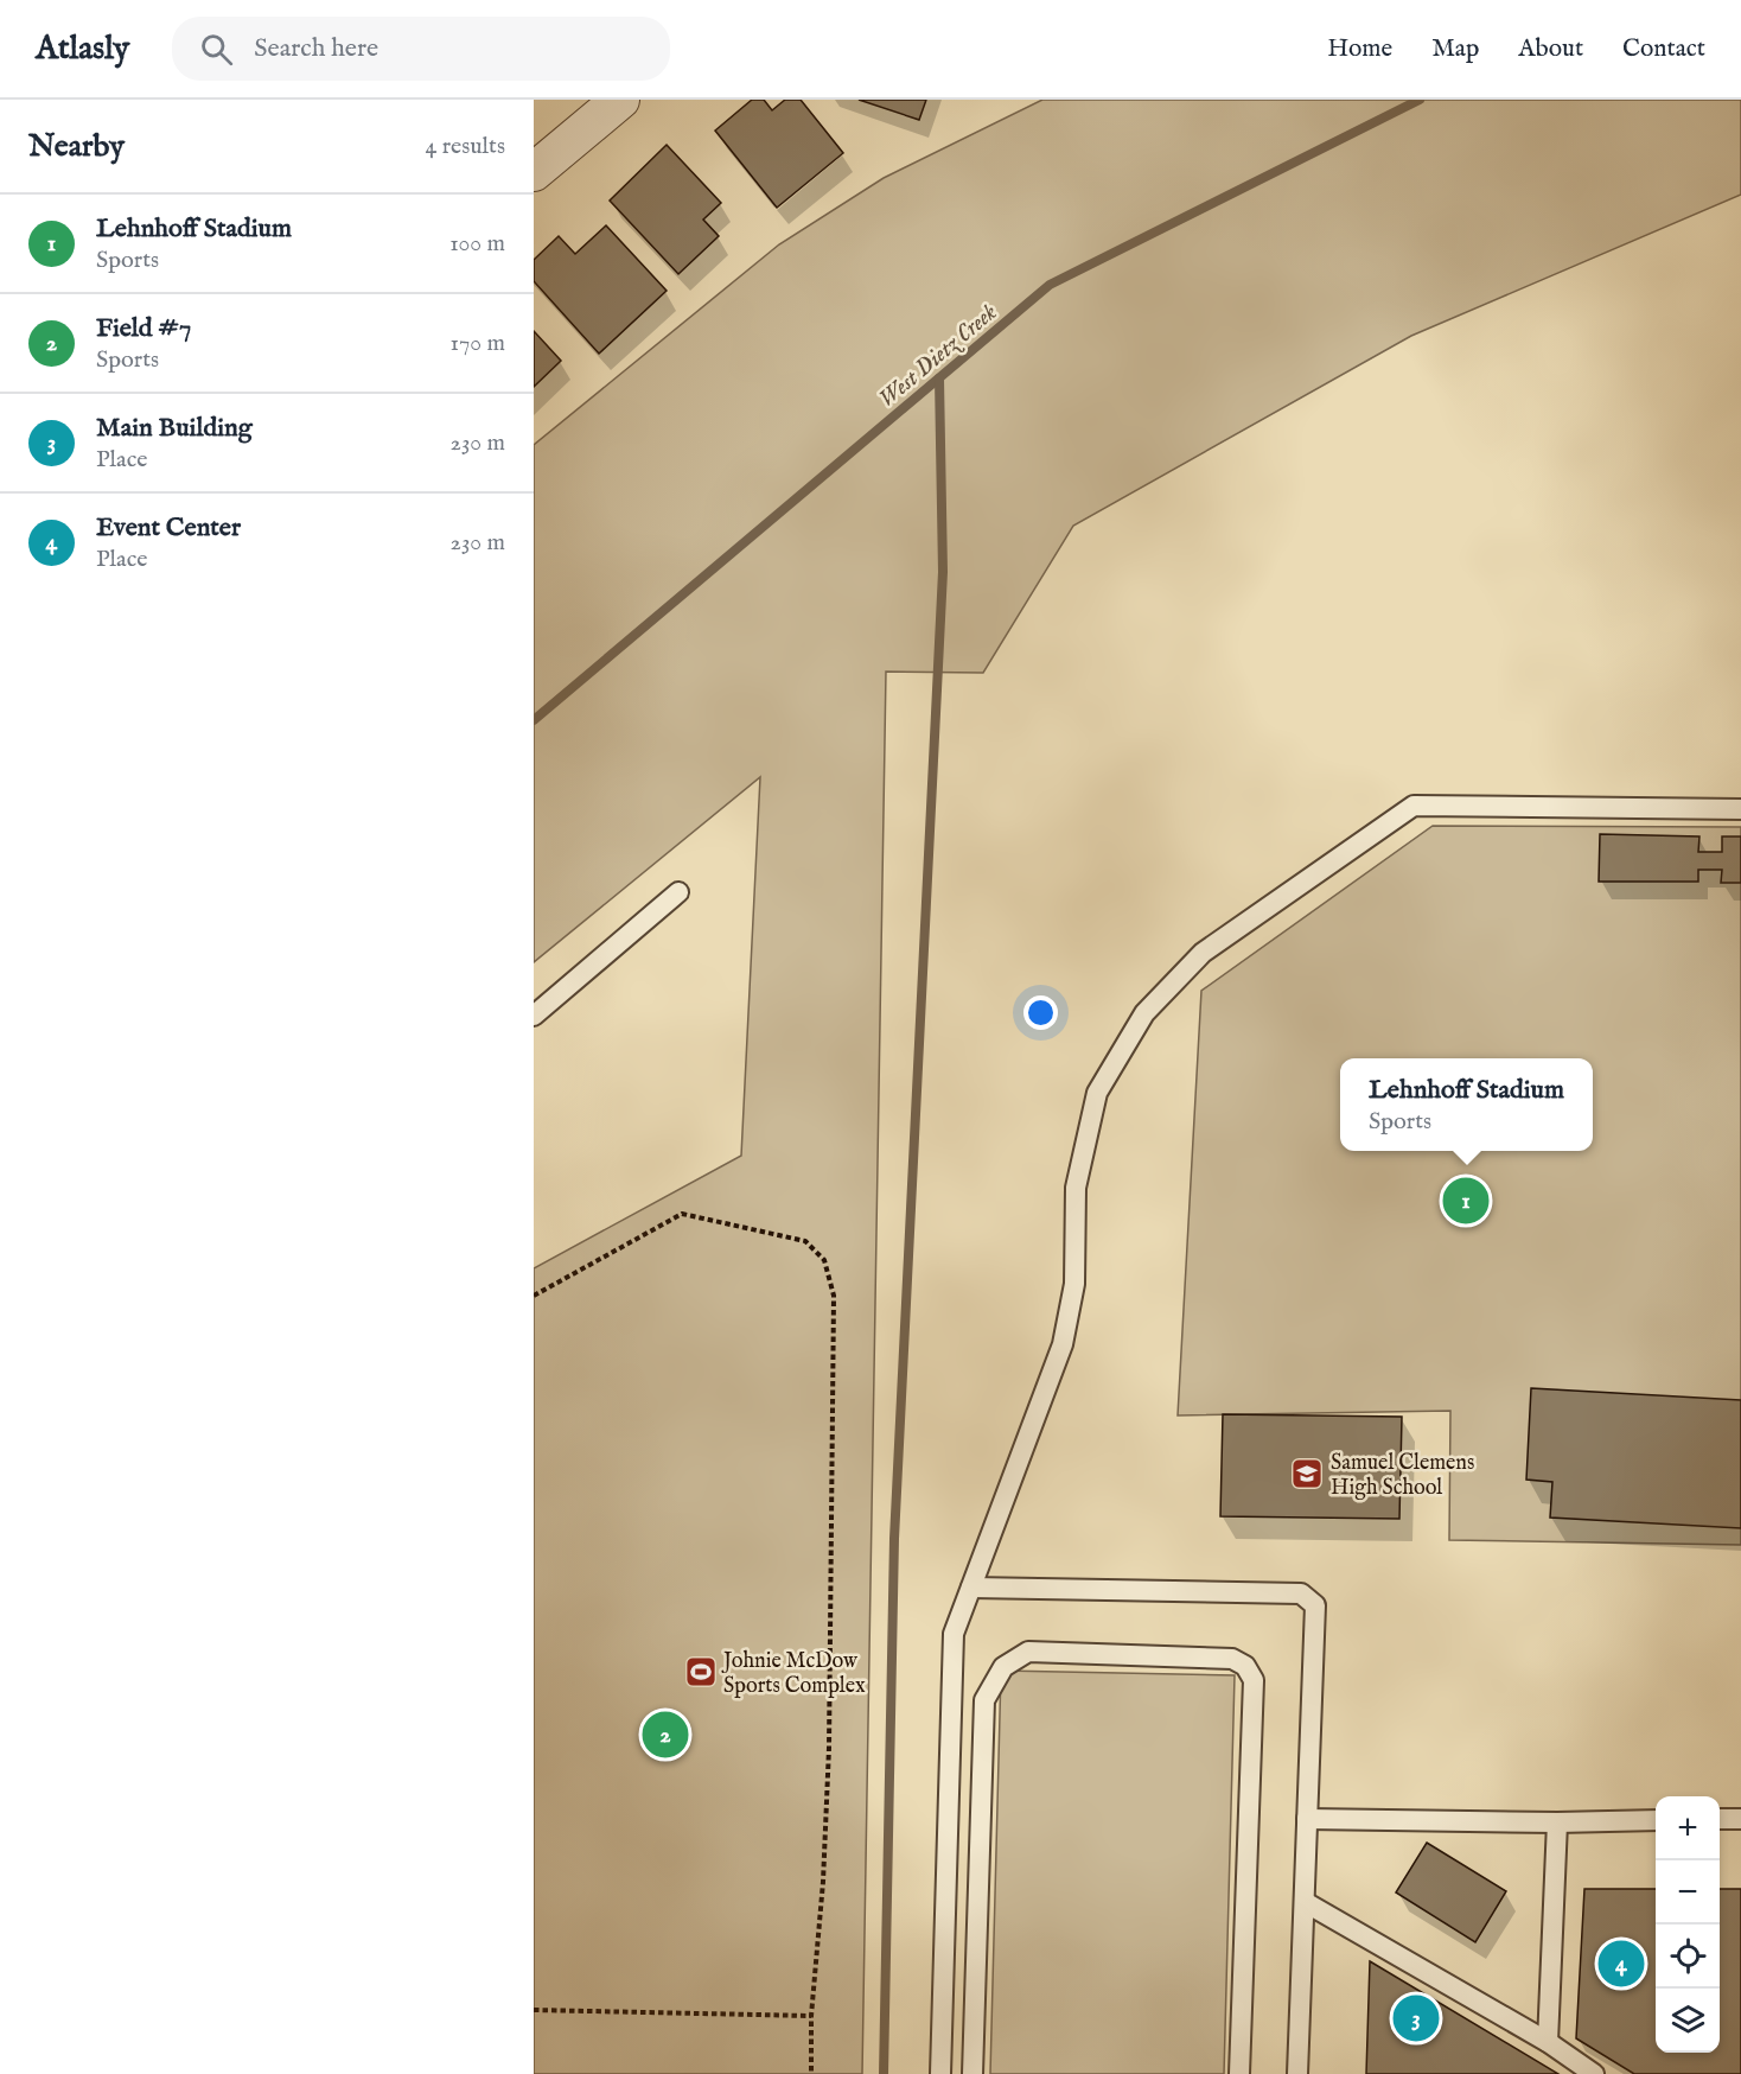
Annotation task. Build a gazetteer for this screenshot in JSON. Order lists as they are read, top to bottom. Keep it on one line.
{"water":["West Dietz Creek"],"places":{"school or university":["Samuel Clemens High School"],"sports":["Johnie McDow Sports Complex"]},"page":{"header":"Atlasly","search":"Search here","nav":["Home","Map","About","Contact"],"heading":["Nearby","4 results"],"list":[{"mark":"1","name":"Lehnhoff Stadium","note":"Sports","value":"100 m"},{"mark":"2","name":"Field #7","note":"Sports","value":"170 m"},{"mark":"3","name":"Main Building","note":"Place","value":"230 m"},{"mark":"4","name":"Event Center","note":"Place","value":"230 m"}],"popup":["Lehnhoff Stadium","Sports"],"pins":["1","2","4","3"],"map_buttons":["+","−"]}}
